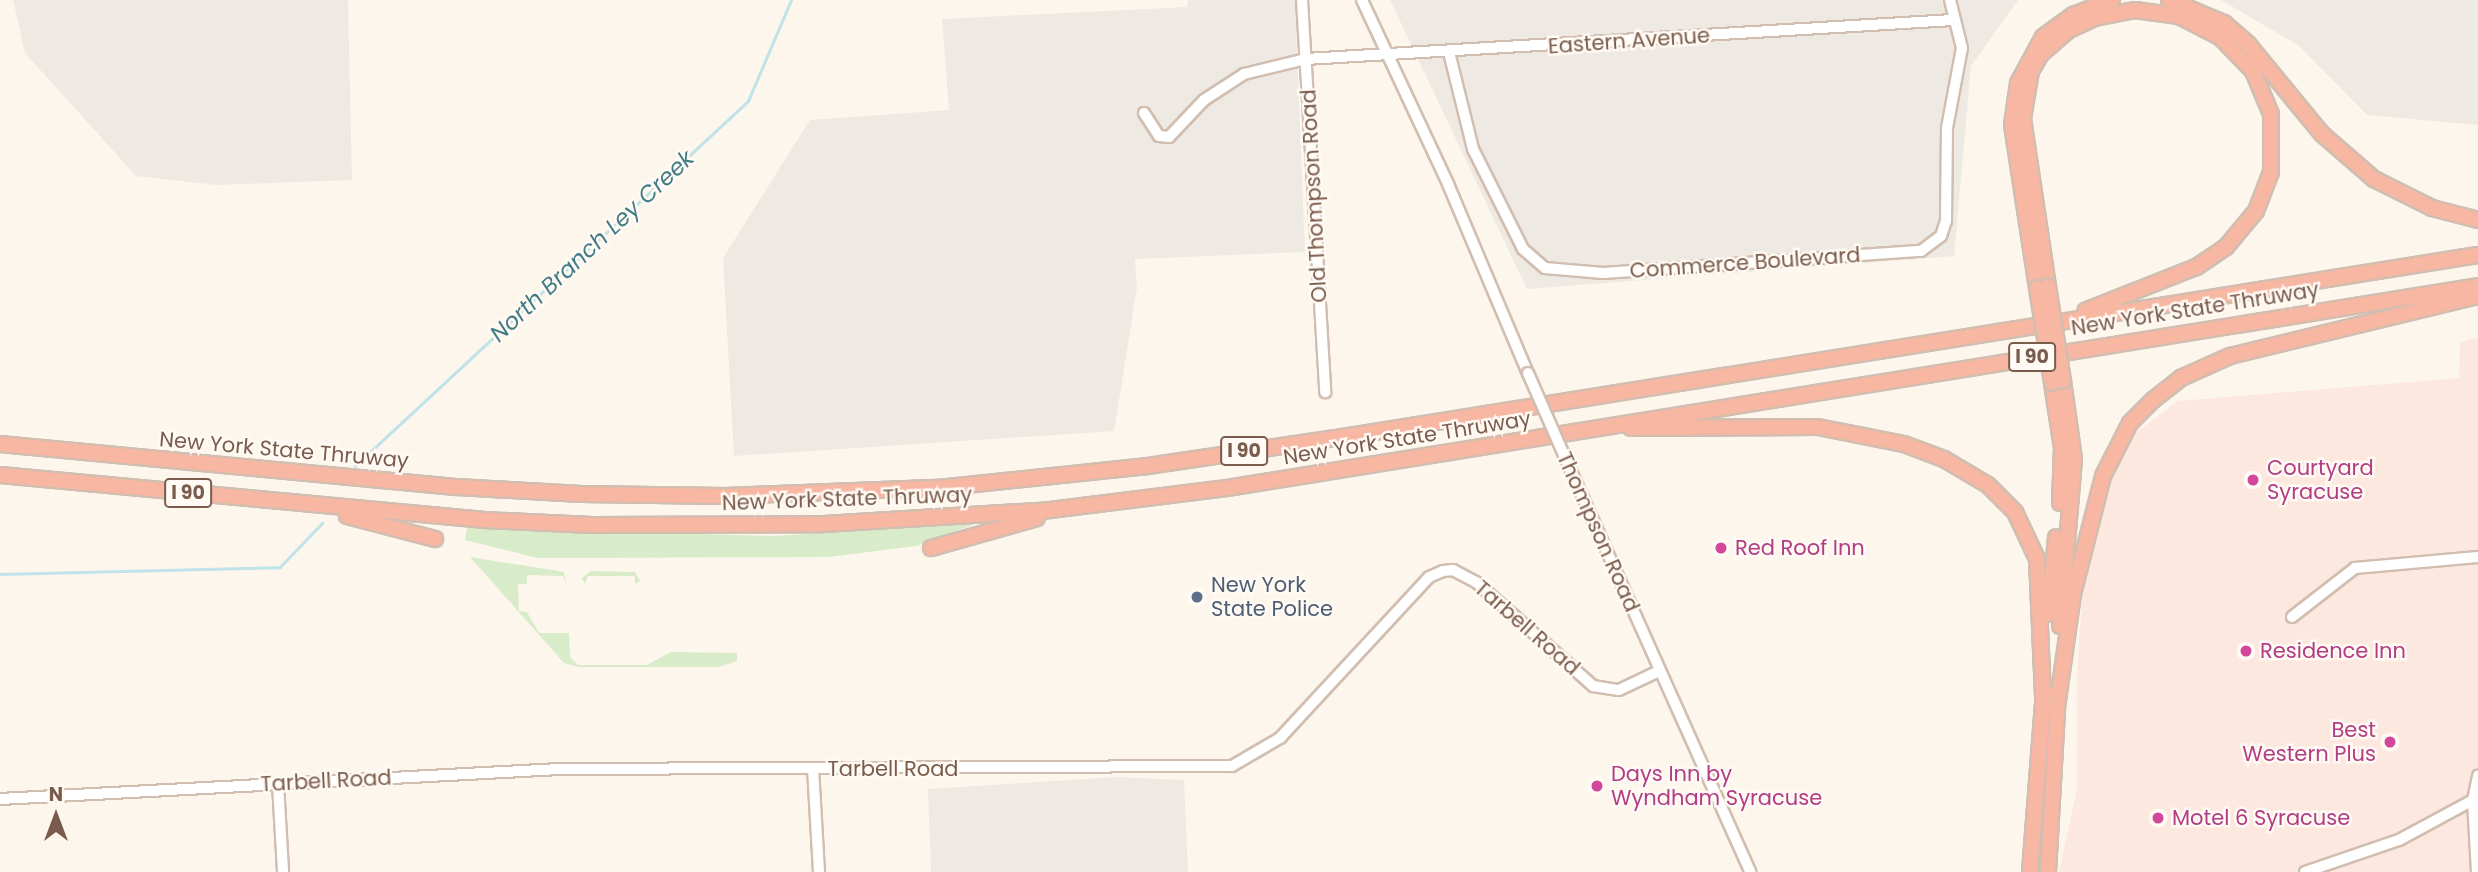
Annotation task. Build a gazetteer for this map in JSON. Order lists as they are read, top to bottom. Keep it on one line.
{"streets":{"highway":["New York State Thruway","I 90"],"street":["Eastern Avenue","Old Thompson Road","Commerce Boulevard","Thompson Road","Tarbell Road"]},"crossings":[["Eastern Avenue","Old Thompson Road"],["Eastern Avenue","Commerce Boulevard"],["Eastern Avenue","Thompson Road"],["Thompson Road","Tarbell Road"]],"water":["North Branch Ley Creek"],"places":["Courtyard Syracuse","Red Roof Inn","New York State Police","Residence Inn","Best Western Plus","Days Inn by Wyndham Syracuse","Motel 6 Syracuse"],"north":"top"}
